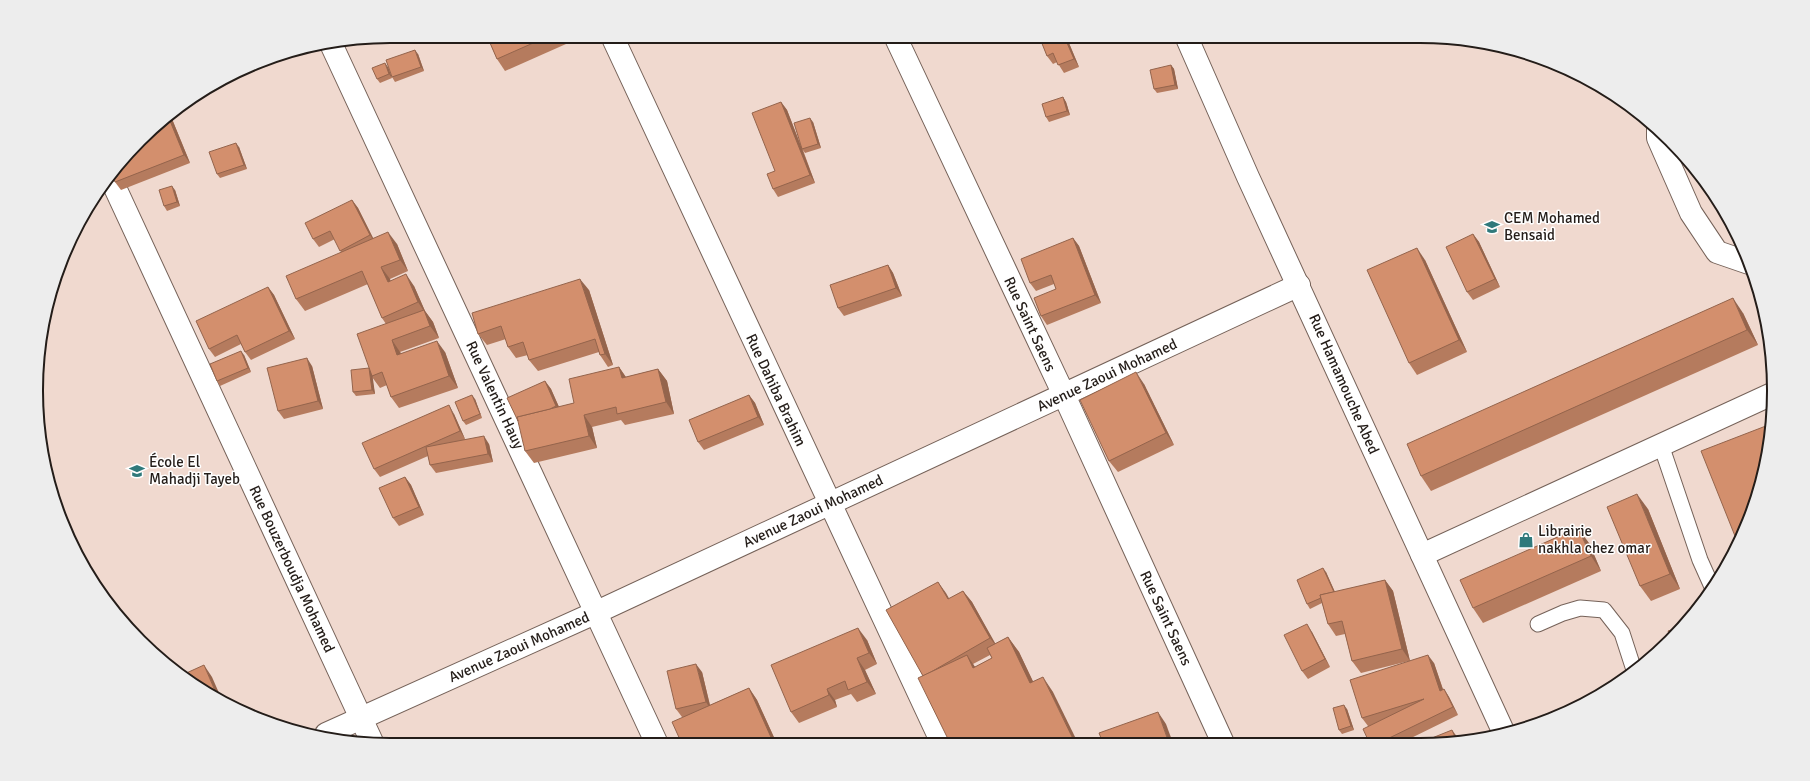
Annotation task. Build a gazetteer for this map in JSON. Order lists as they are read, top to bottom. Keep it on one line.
{"streets":{"street":["Rue Saint Saens","Avenue Zaoui Mohamed","Rue Hamamouche Abed","Rue Dahiba Brahim","Rue Valentin Hauy","Rue Bouzerboudja Mohamed"]},"crossings":[["Rue Saint Saens","Avenue Zaoui Mohamed"],["Avenue Zaoui Mohamed","Rue Hamamouche Abed"],["Avenue Zaoui Mohamed","Rue Dahiba Brahim"],["Avenue Zaoui Mohamed","Rue Valentin Hauy"],["Avenue Zaoui Mohamed","Rue Bouzerboudja Mohamed"]],"places":{"school or university":["CEM Mohamed Bensaid","École El Mahadji Tayeb"],"shop":["Librairie nakhla chez omar"]}}
